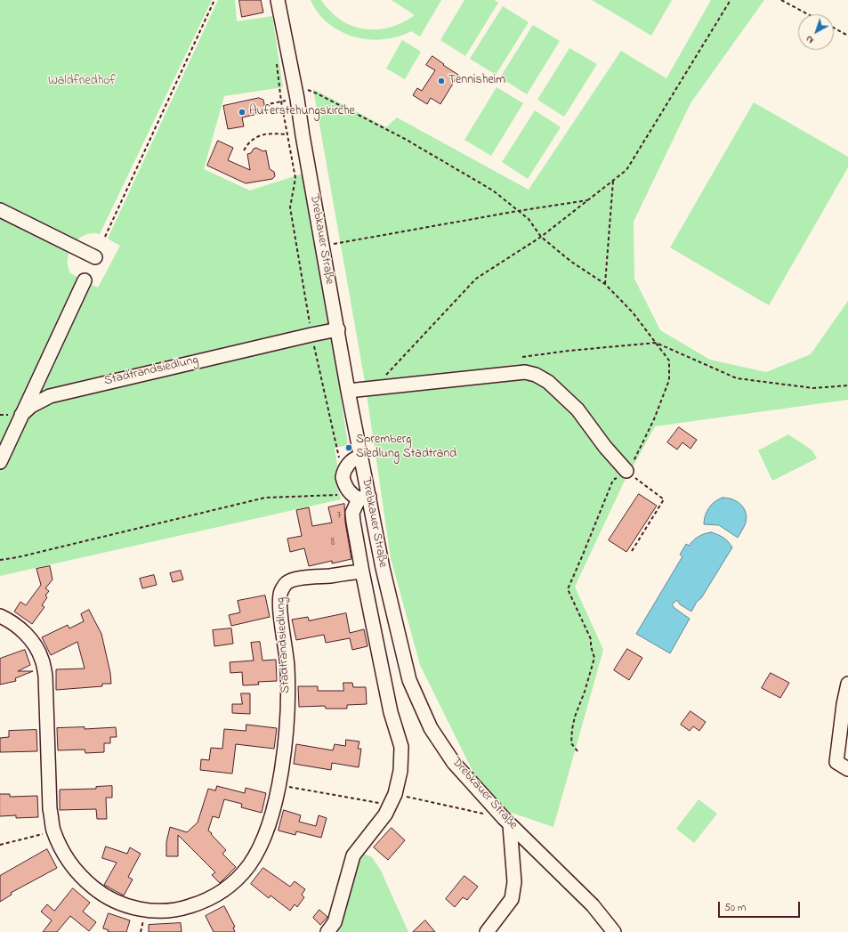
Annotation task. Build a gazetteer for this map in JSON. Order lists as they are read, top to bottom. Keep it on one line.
{"streets":{"street":["Drebkauer Straße","Stadtrandsiedlung"]},"crossings":[["Drebkauer Straße","Stadtrandsiedlung"]],"parks":["Waldfriedhof"],"places":["Tennisheim","Auferstehungskirche","Spremberg Siedlung Stadtrand"],"house_numbers":["7","8"],"scale_bar":"50 m","north":"bottom left"}
